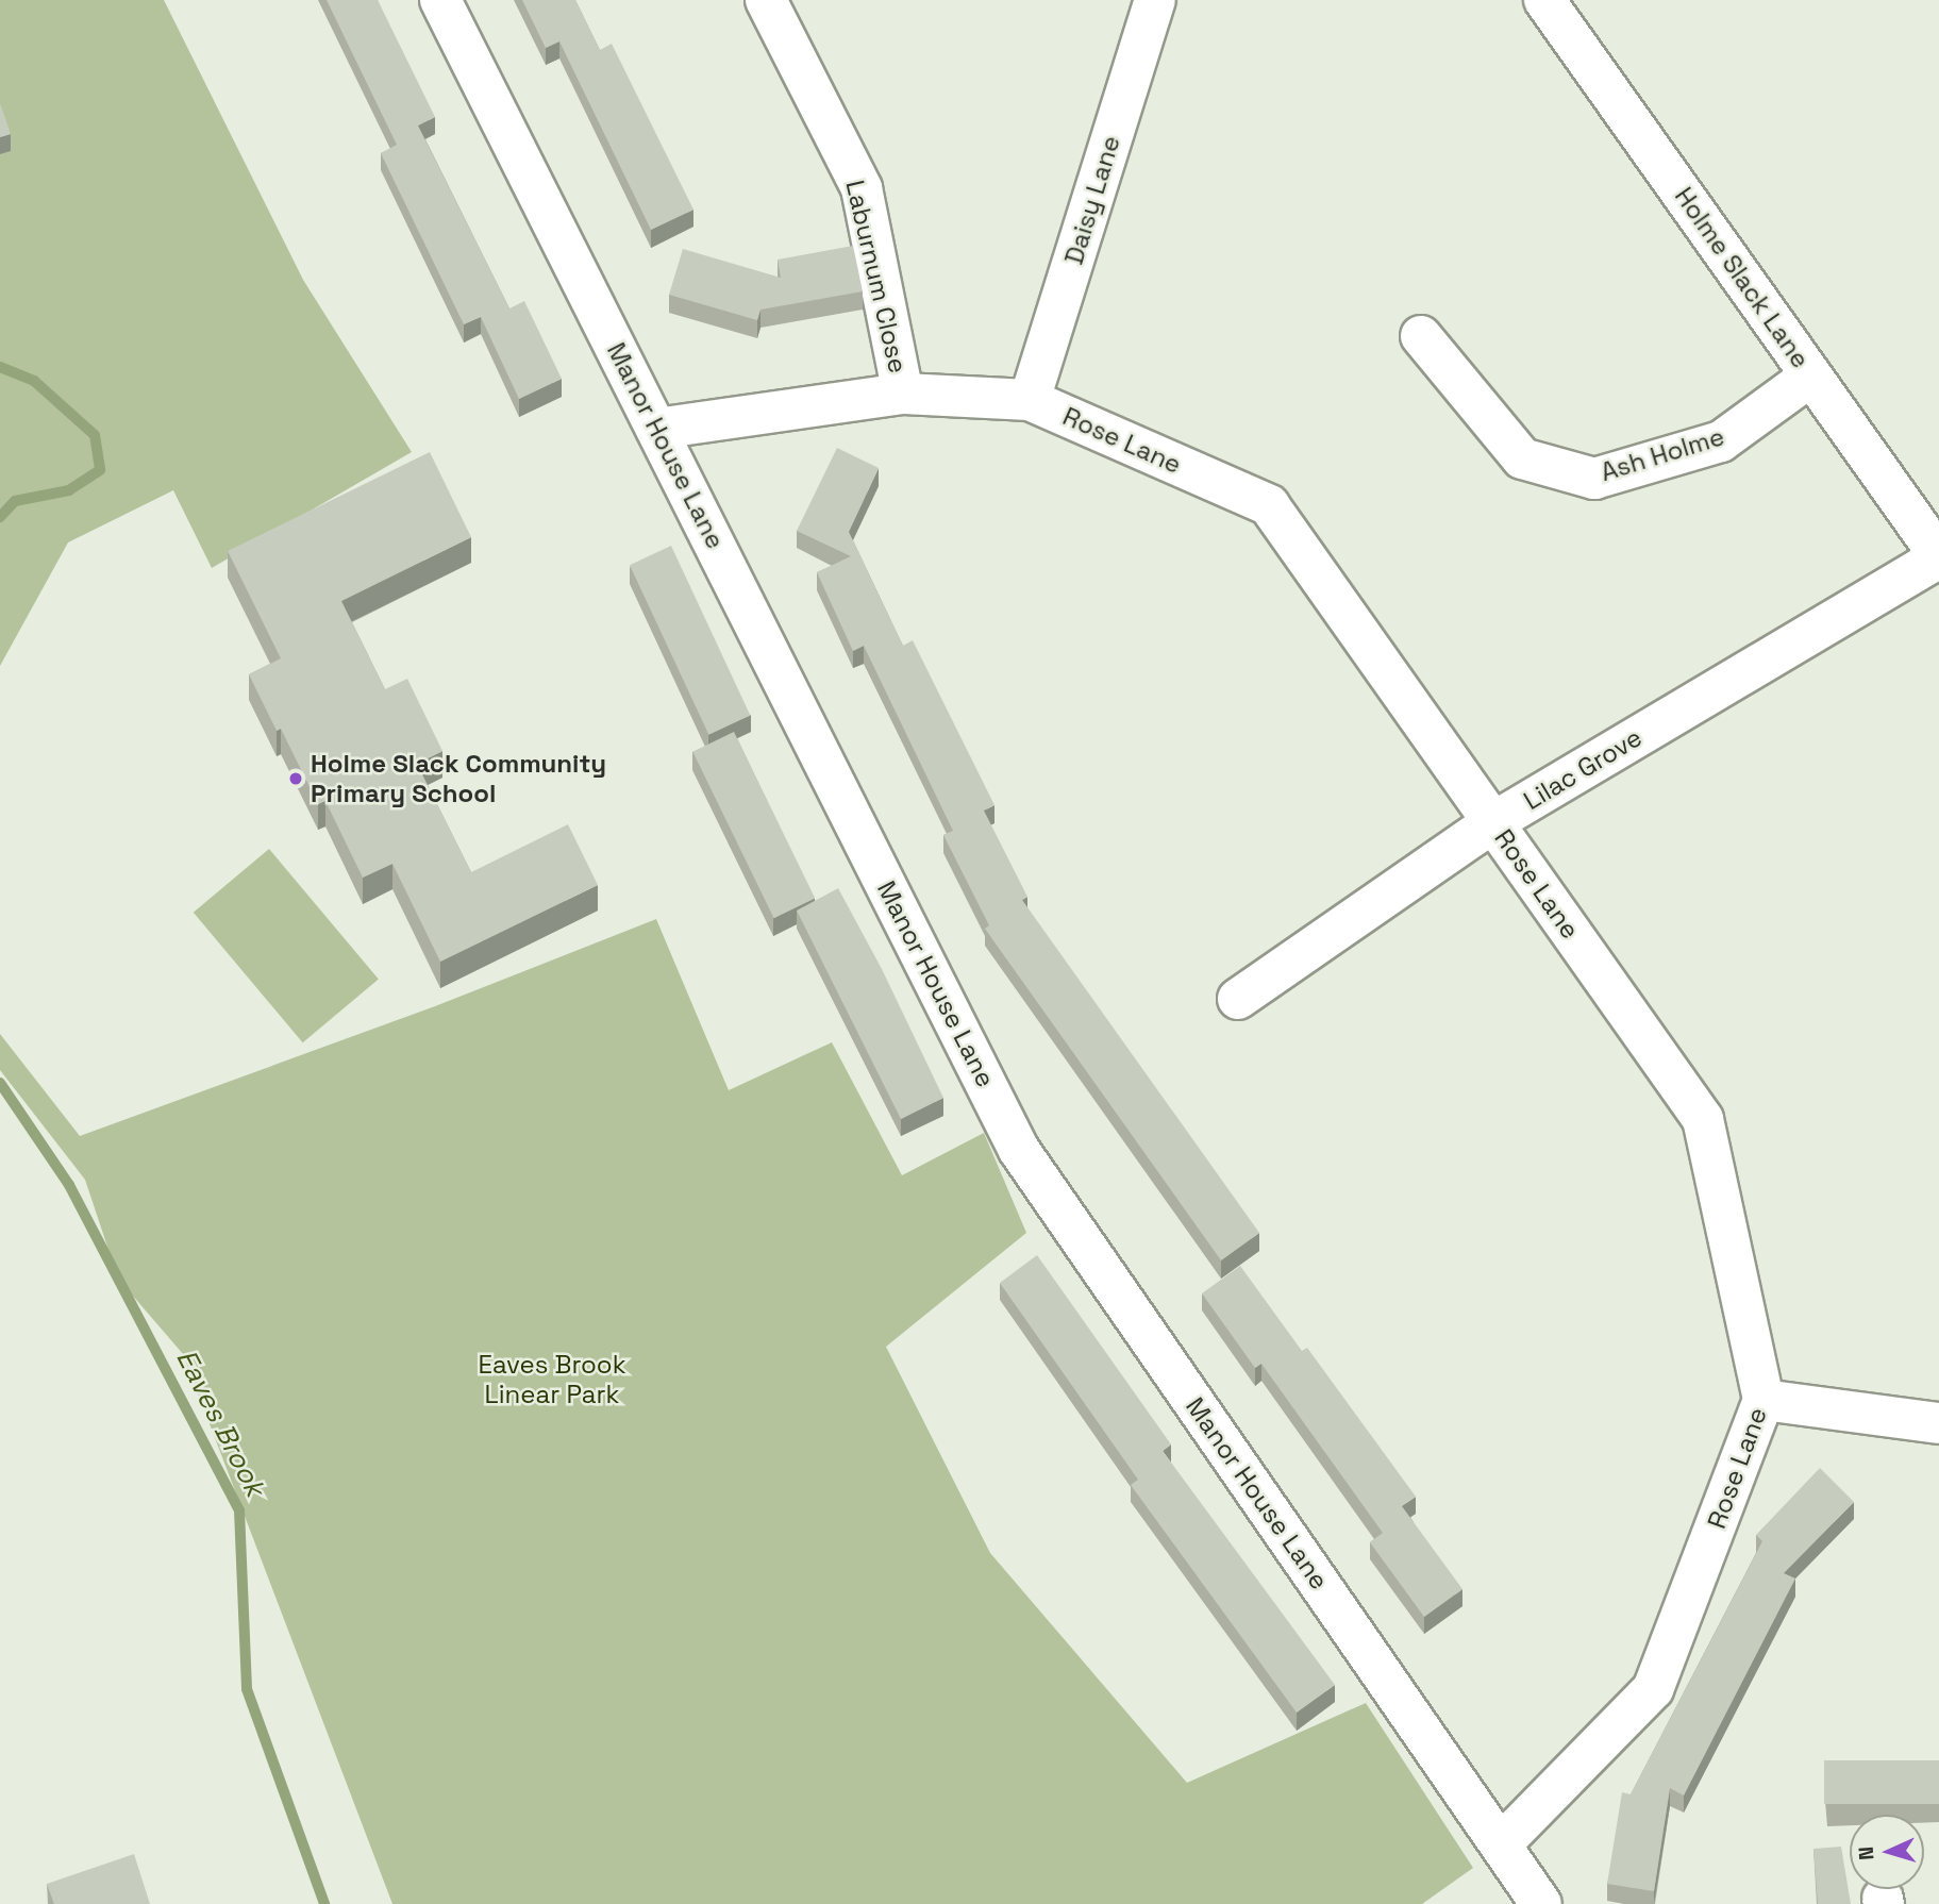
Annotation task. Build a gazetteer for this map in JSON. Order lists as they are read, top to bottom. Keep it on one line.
{"streets":{"street":["Daisy Lane","Laburnum Close","Holme Slack Lane","Rose Lane","Manor House Lane","Ash Holme","Lilac Grove"]},"crossings":[["Daisy Lane","Rose Lane"],["Laburnum Close","Rose Lane"],["Holme Slack Lane","Ash Holme"],["Holme Slack Lane","Lilac Grove"],["Rose Lane","Manor House Lane"],["Rose Lane","Lilac Grove"]],"water":["Eaves Brook"],"parks":["Eaves Brook Linear Park"],"places":["Holme Slack Community Primary School"],"north":"left"}
